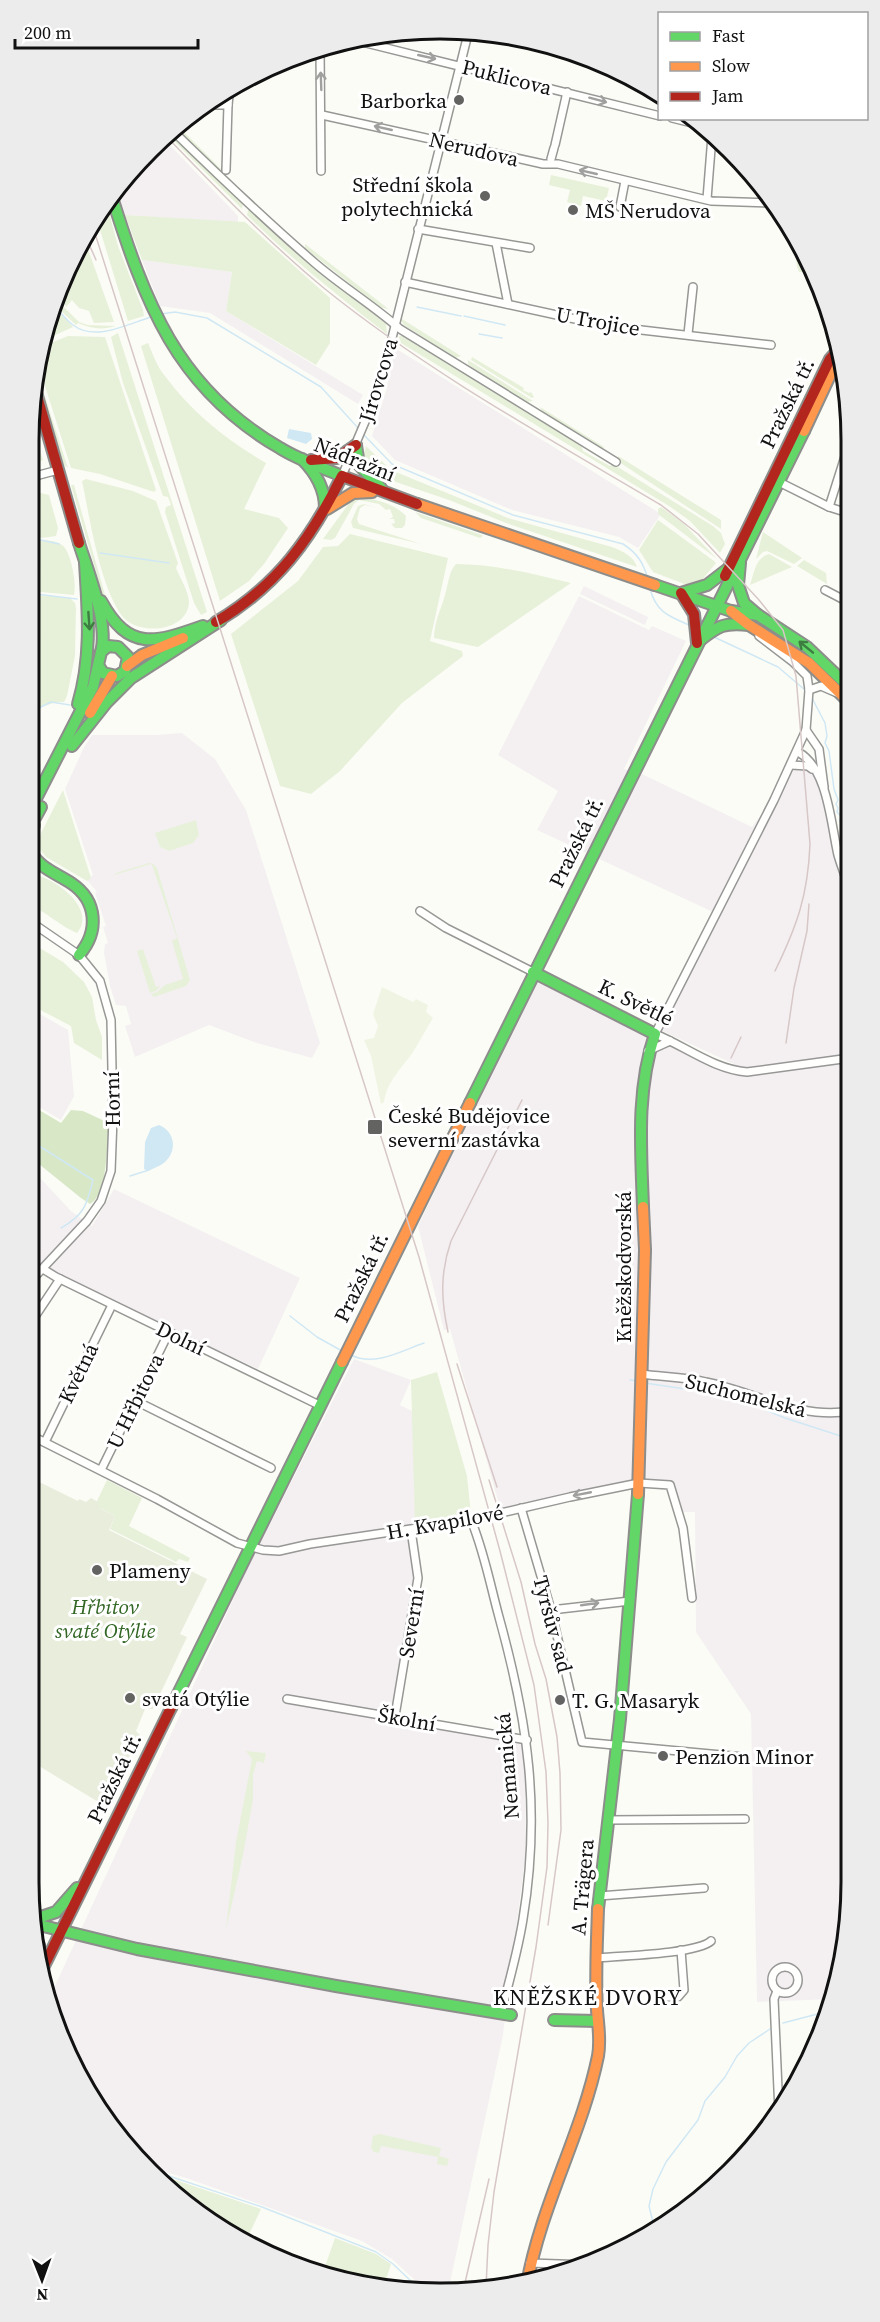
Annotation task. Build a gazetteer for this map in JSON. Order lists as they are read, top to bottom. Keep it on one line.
{"streets":{"main road":["Pražská tř.","Nádražní","K. Světlé","Kněžskodvorská","Nemanická","A. Trägera"],"street":["Puklicova","Nerudova","U Trojice","Jírovcova","Horní","Dolní","Květná","Suchomelská","U Hřbitova","H. Kvapilové","Severní","Tyršův sad","Školní"]},"crossings":[["Puklicova","Jírovcova"],["Nerudova","Jírovcova"],["Jírovcova","Nádražní"],["Pražská tř.","Nádražní"],["Pražská tř.","K. Světlé"],["Pražská tř.","Dolní"],["Pražská tř.","H. Kvapilové"],["Pražská tř.","Nemanická"],["K. Světlé","Kněžskodvorská"],["Horní","Dolní"],["Kněžskodvorská","Suchomelská"],["Kněžskodvorská","H. Kvapilové"],["Kněžskodvorská","A. Trägera"],["Dolní","Květná"],["Dolní","U Hřbitova"],["H. Kvapilové","Severní"],["H. Kvapilové","Tyršův sad"],["H. Kvapilové","Nemanická"],["H. Kvapilové","A. Trägera"],["Severní","Školní"],["Tyršův sad","A. Trägera"],["Školní","Nemanická"]],"one_way":["Puklicova","Nerudova"],"districts":["KNĚŽSKÉ DVORY"],"parks":["Hřbitov svaté Otýlie"],"places":{"other":["Barborka","Střední škola polytechnická","MŠ Nerudova","Plameny","svatá Otýlie","T. G. Masaryk","Penzion Minor"],"transit":["České Budějovice severní zastávka"]},"legend":["Fast","Slow","Jam"],"scale_bar":"200 m","north":"bottom"}
